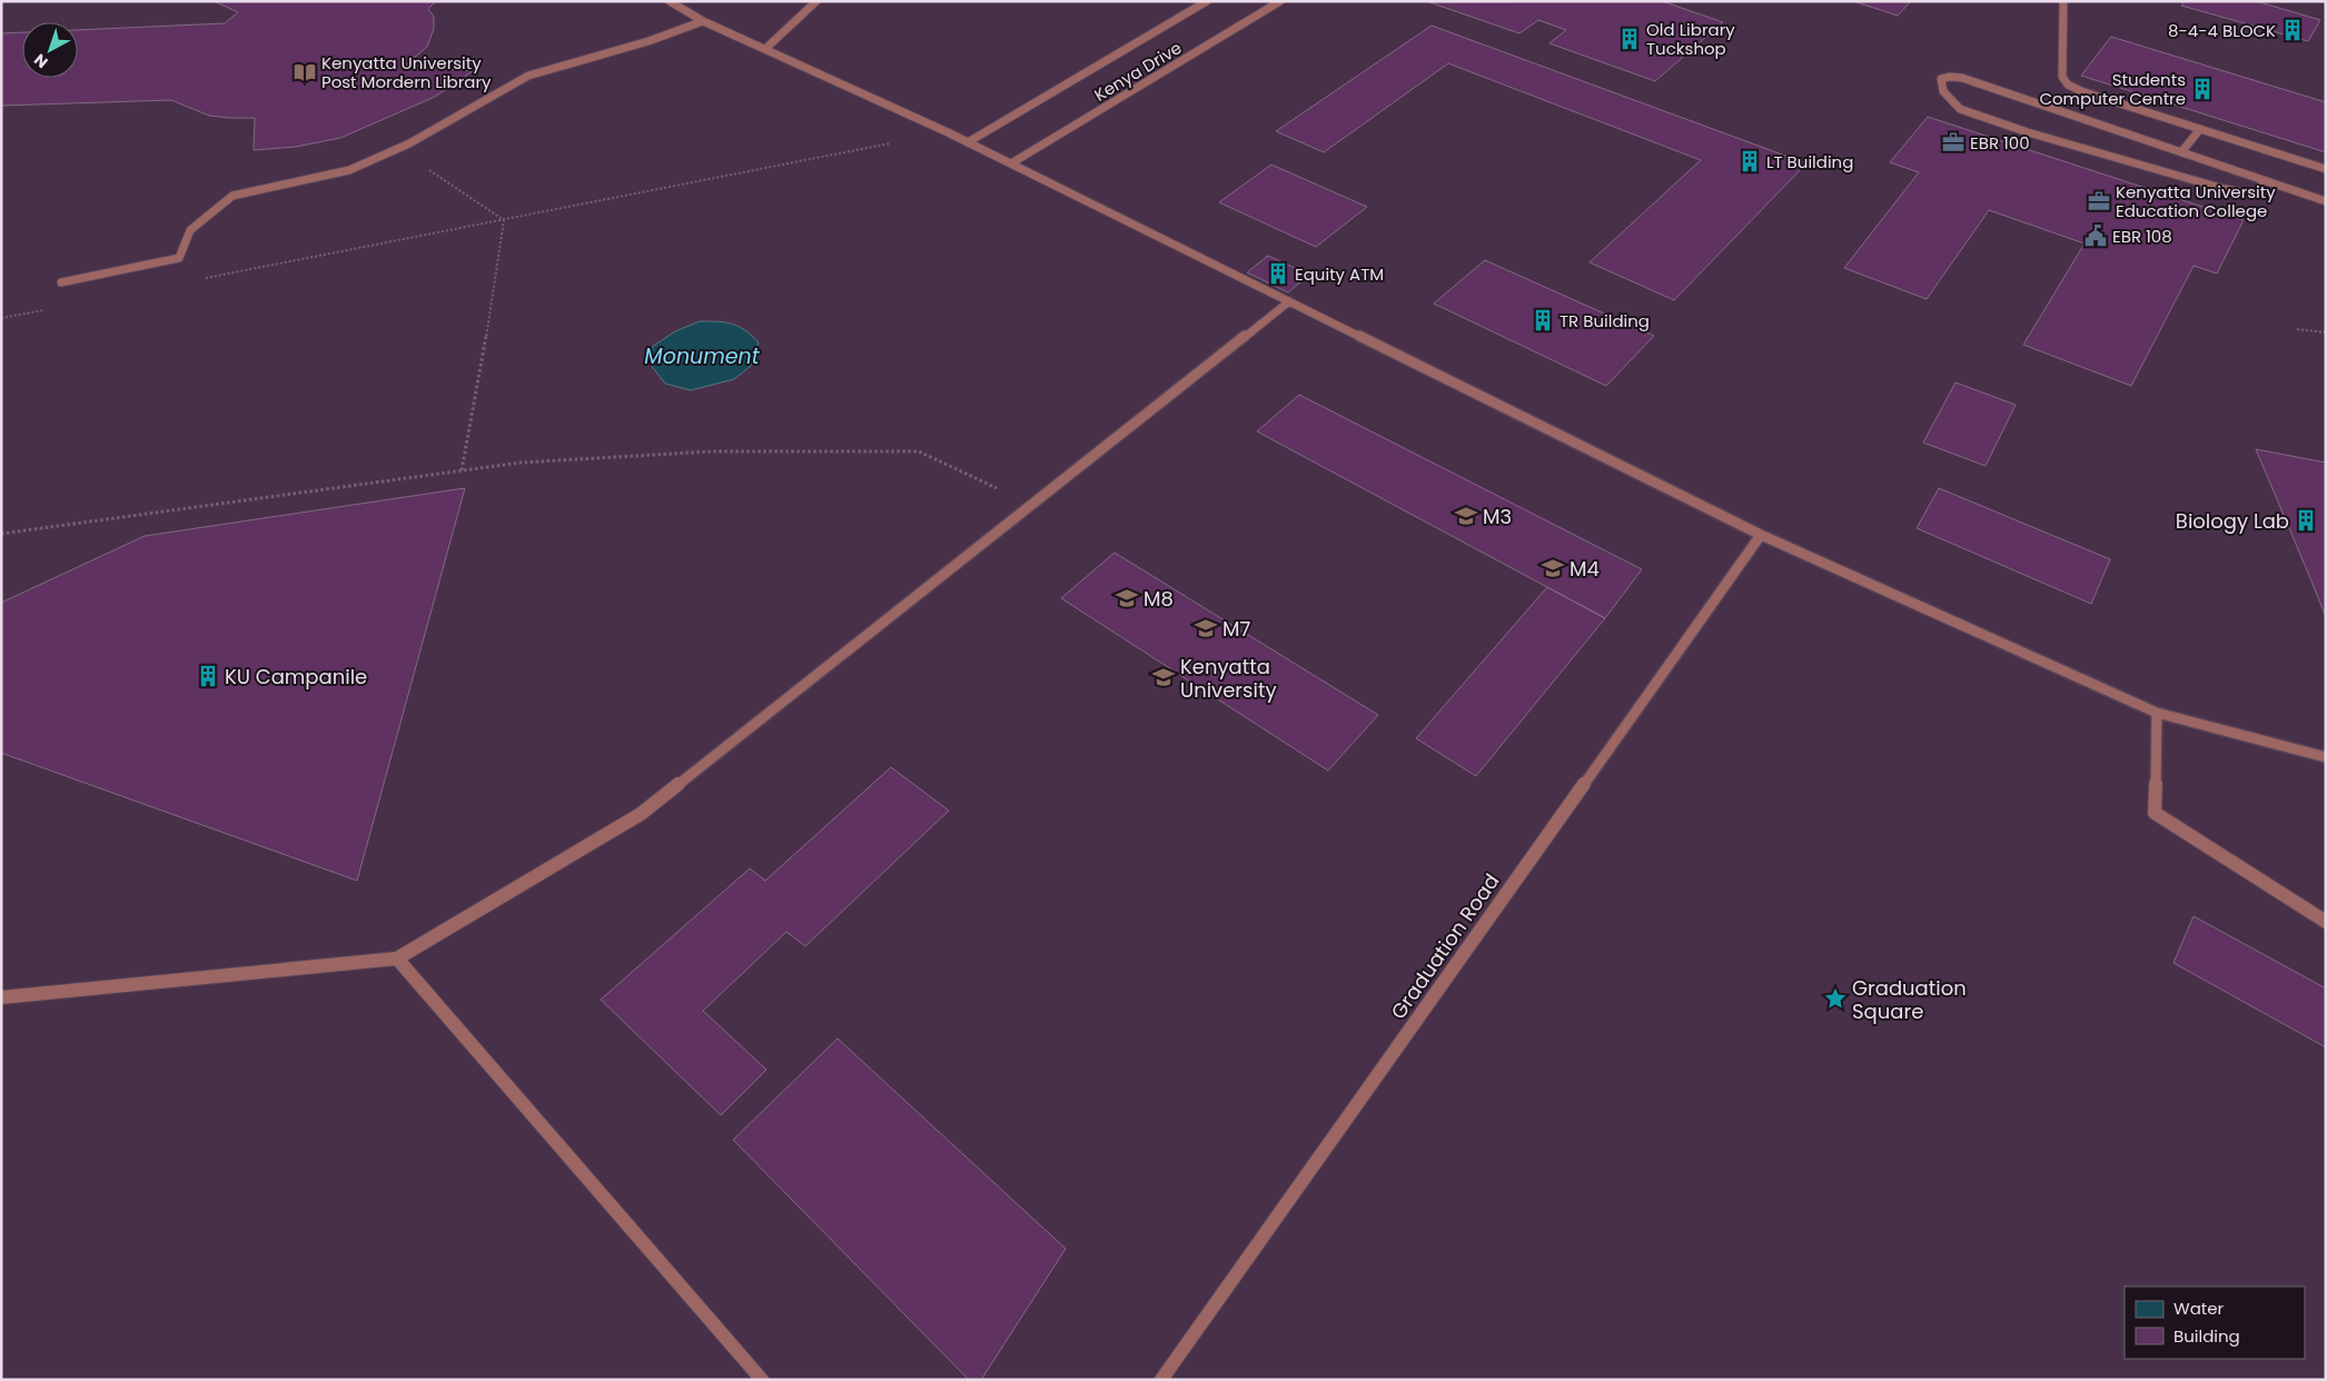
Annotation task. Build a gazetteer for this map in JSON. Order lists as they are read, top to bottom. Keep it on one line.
{"streets":{"lane":["Kenya Drive","Graduation Road"]},"water":["Monument"],"places":{"building":["8-4-4 BLOCK","Old Library Tuckshop","Students Computer Centre","LT Building","Equity ATM","TR Building","Biology Lab","KU Campanile"],"library":["Kenyatta University Post Mordern Library"],"office":["EBR 100","Kenyatta University Education College"],"public building":["EBR 108"],"school or university":["M3","M4","M8","M7","Kenyatta University"],"place":["Graduation Square"]},"legend":["Water","Building"],"north":"bottom left"}
